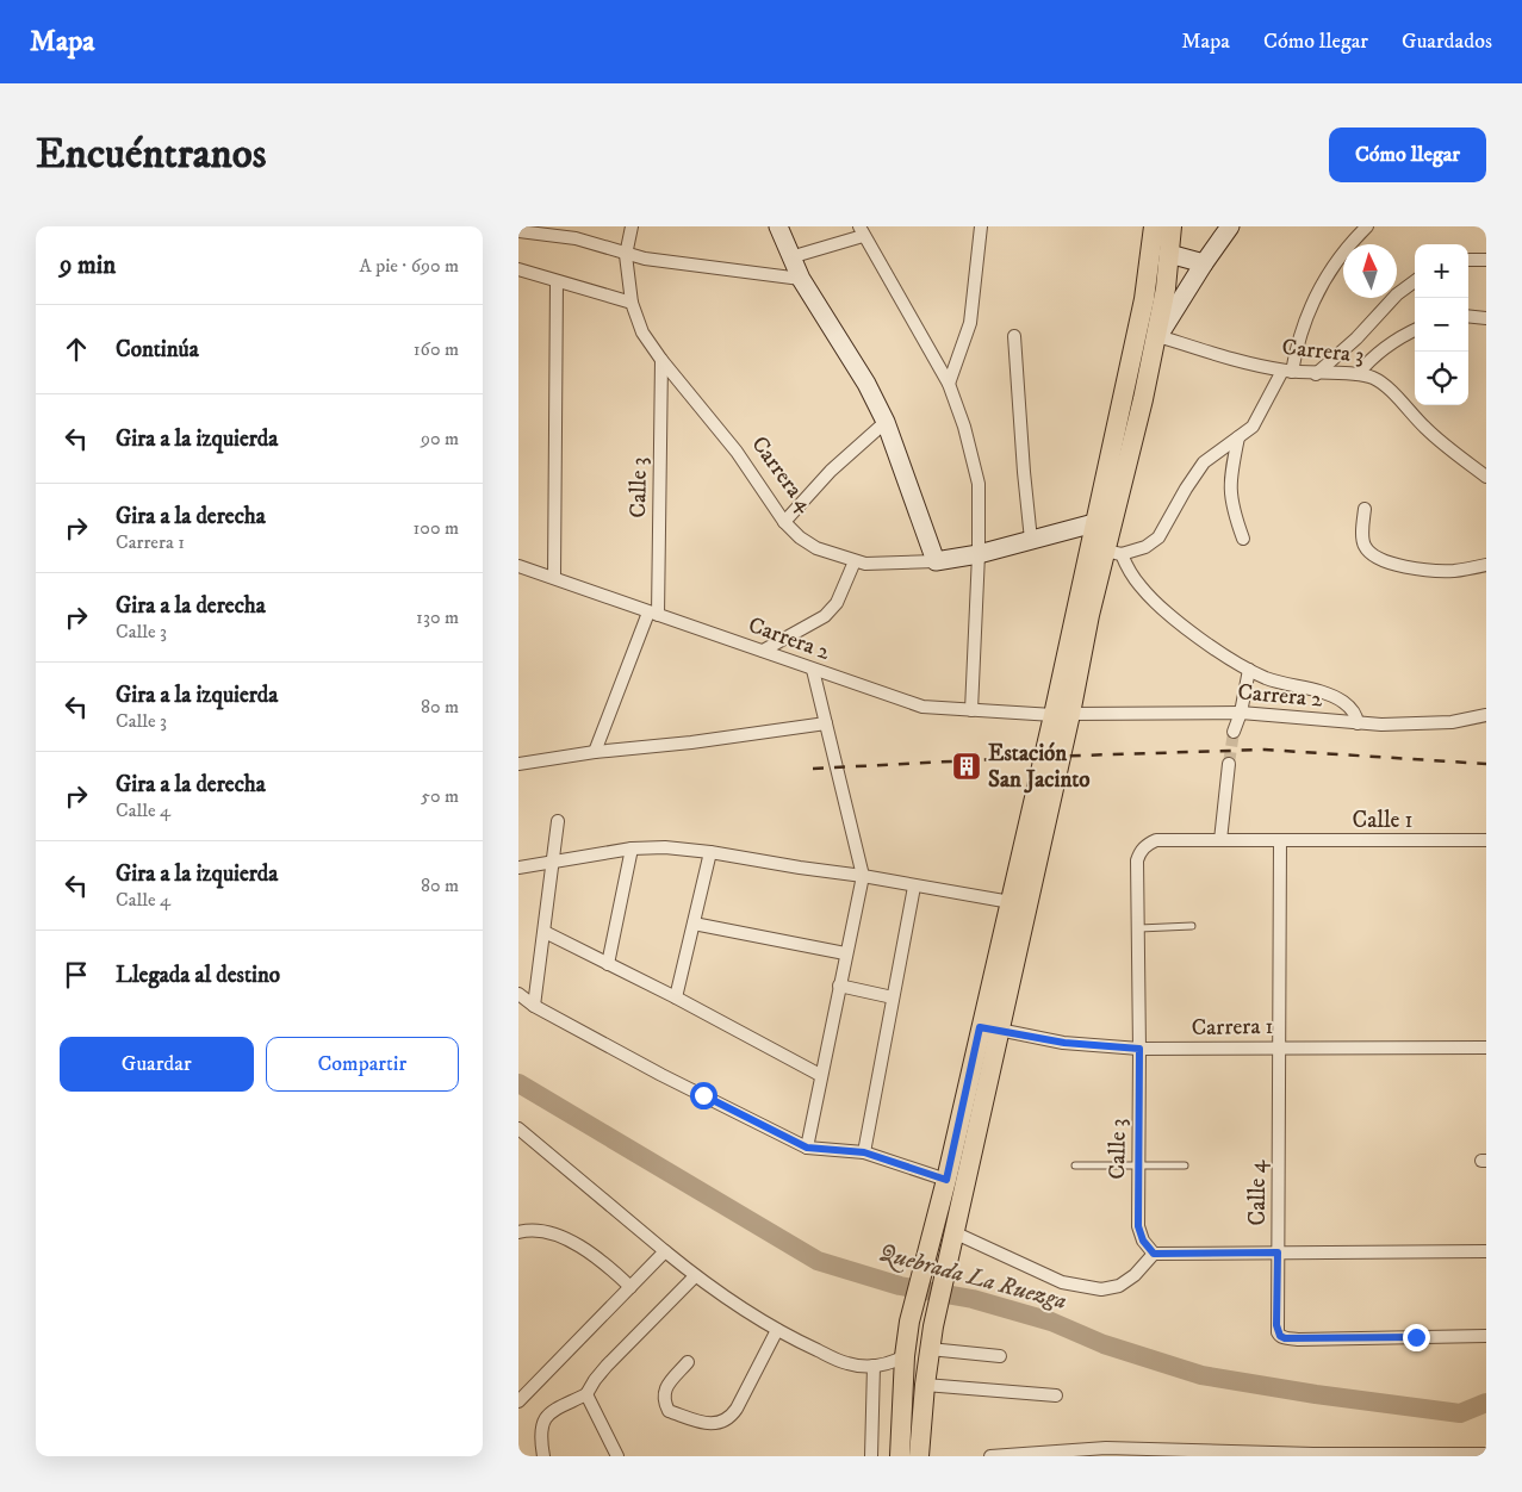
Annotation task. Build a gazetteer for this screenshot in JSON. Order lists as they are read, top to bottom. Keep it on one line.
{"streets":{"street":["Carrera 3","Carrera 4","Calle 3","Carrera 2","Calle 1","Carrera 1","Calle 4"]},"crossings":[["Carrera 4","Calle 3"],["Calle 3","Carrera 2"],["Calle 3","Calle 1"],["Calle 3","Carrera 1"],["Calle 3","Calle 4"],["Calle 1","Calle 4"],["Carrera 1","Calle 4"]],"water":["Quebrada La Ruezga"],"places":{"building":["Estación San Jacinto"]},"north":"top","page":{"header":"Mapa","nav":["Mapa","Cómo llegar","Guardados"],"buttons":["Cómo llegar",["Guardar","Compartir"]],"title":"Encuéntranos","heading":["9 min","A pie · 690 m"],"map_buttons":["+","−"],"list":[["Continúa","160 m"],["Gira a la izquierda","90 m"],["Gira a la derecha","Carrera 1","100 m"],["Gira a la derecha","Calle 3","130 m"],["Gira a la izquierda","Calle 3","80 m"],["Gira a la derecha","Calle 4","50 m"],["Gira a la izquierda","Calle 4","80 m"],"Llegada al destino"]}}
